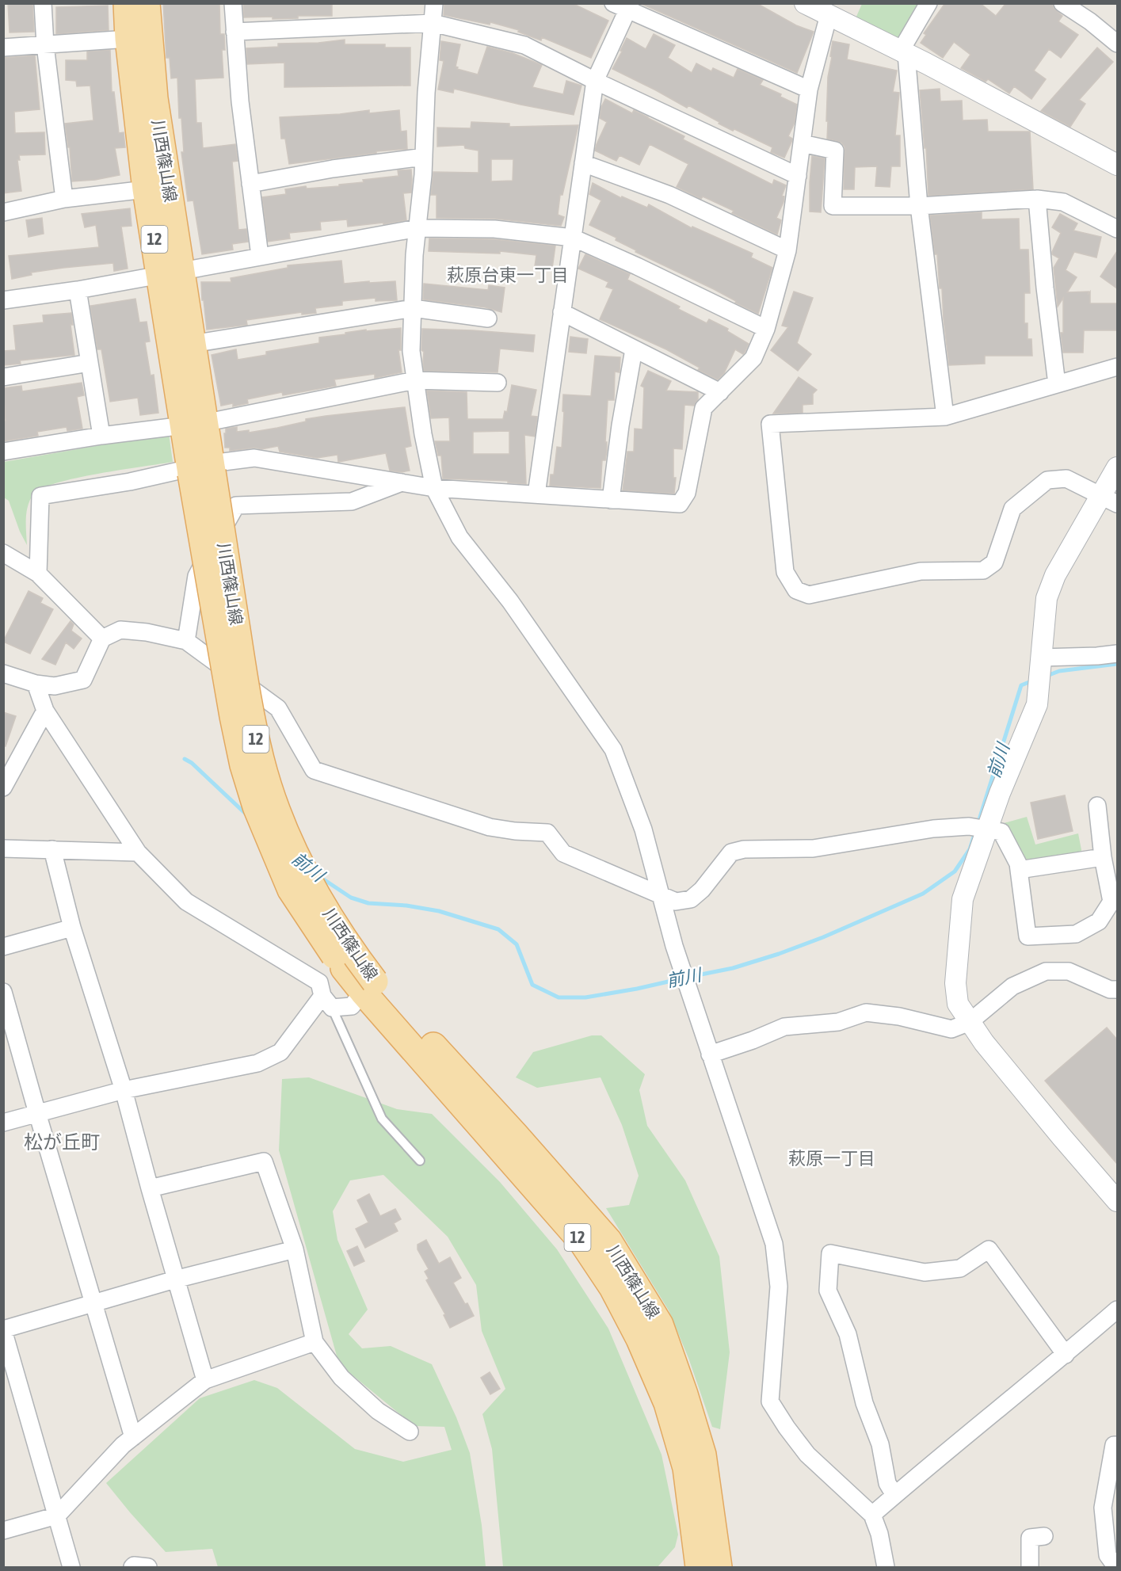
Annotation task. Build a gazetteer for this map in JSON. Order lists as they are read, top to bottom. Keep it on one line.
{"streets":{"main road":["川西篠山線","12"]},"districts":["萩原台東一丁目","松が丘町","萩原一丁目"],"water":["前川"]}
